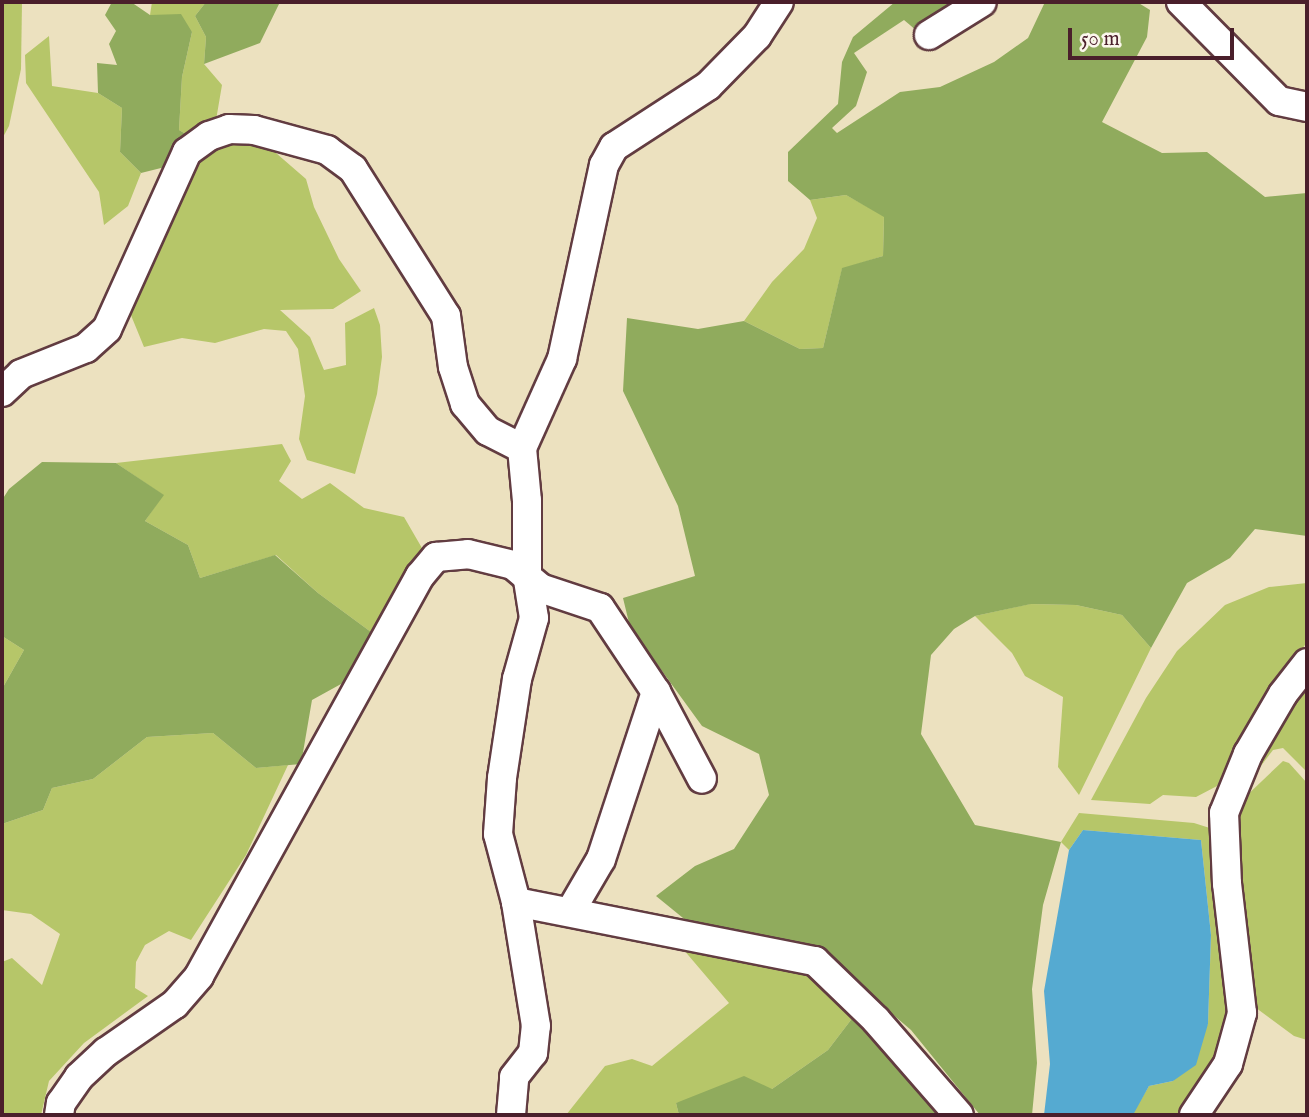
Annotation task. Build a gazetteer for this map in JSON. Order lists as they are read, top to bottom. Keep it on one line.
{"scale_bar":"50 m"}
